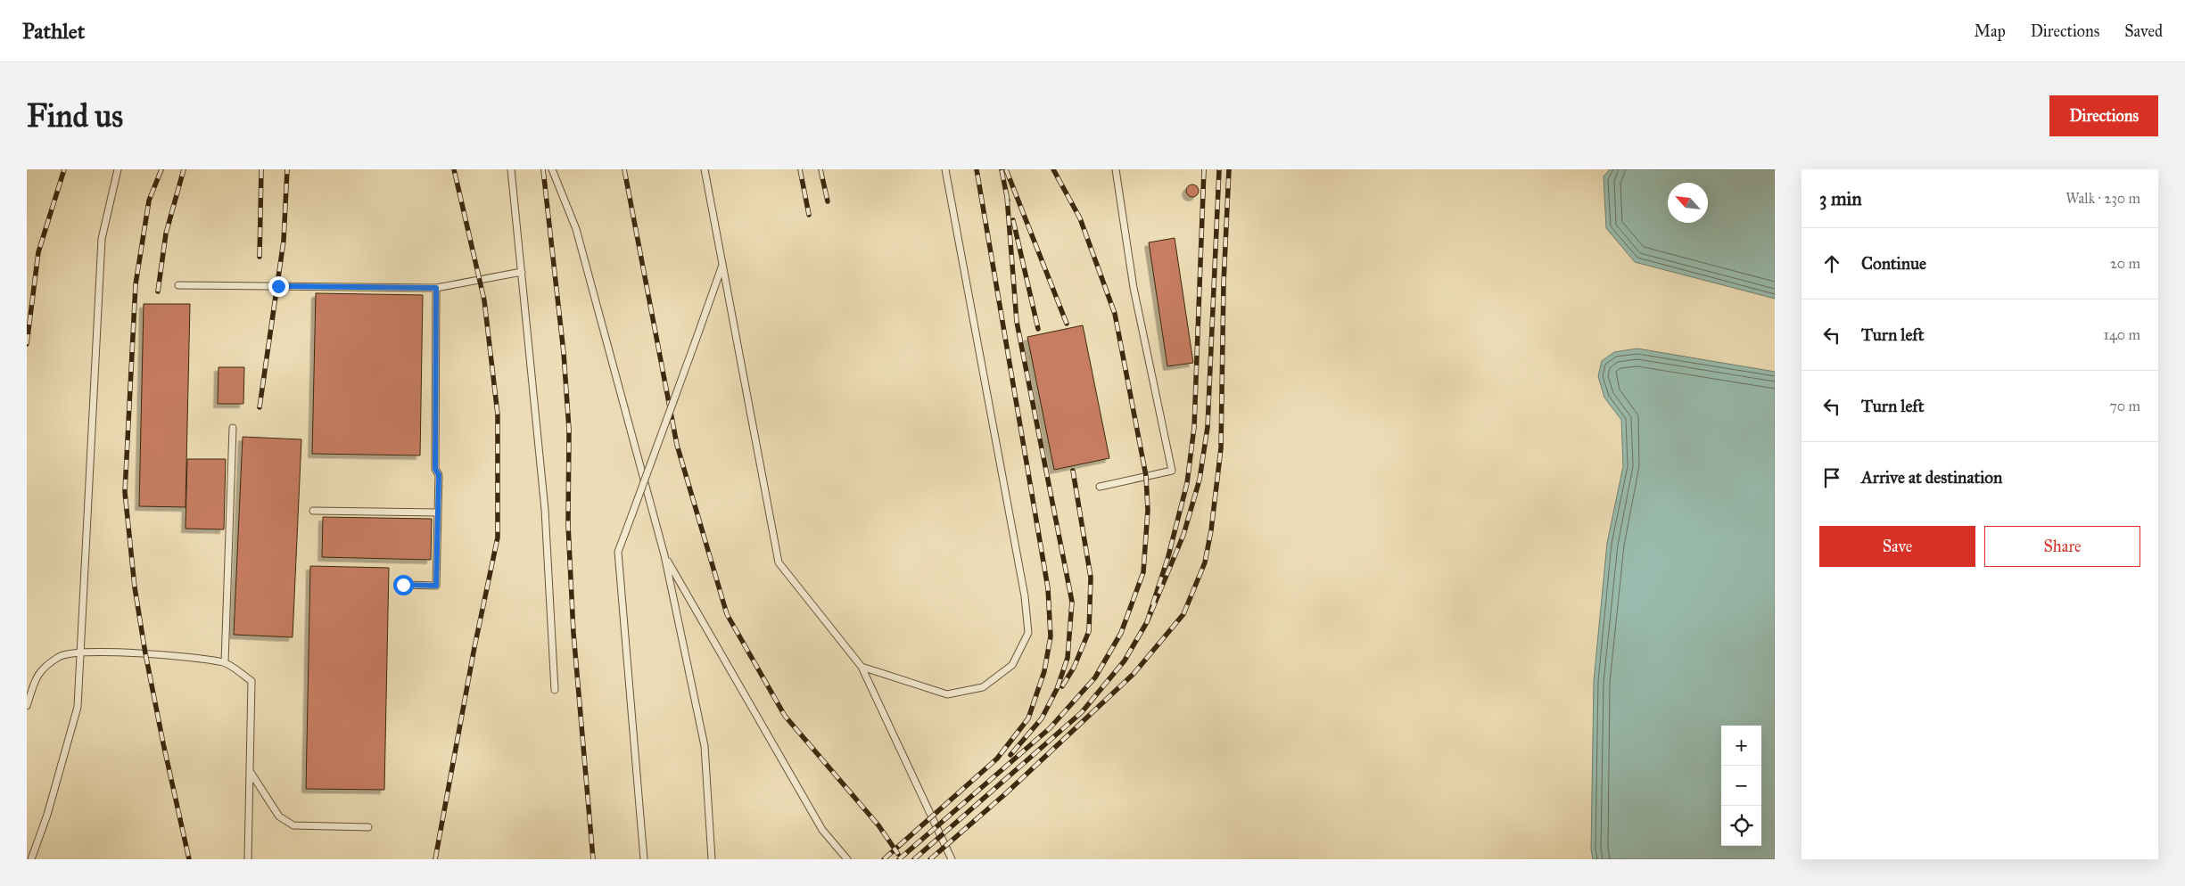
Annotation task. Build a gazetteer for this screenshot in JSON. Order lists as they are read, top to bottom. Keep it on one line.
{"north":"top left","page":{"header":"Pathlet","nav":["Map","Directions","Saved"],"buttons":["Directions",["Save","Share"]],"title":"Find us","heading":["3 min","Walk · 230 m"],"list":[["Continue","20 m"],["Turn left","140 m"],["Turn left","70 m"],"Arrive at destination"],"map_buttons":["+","−"]}}
